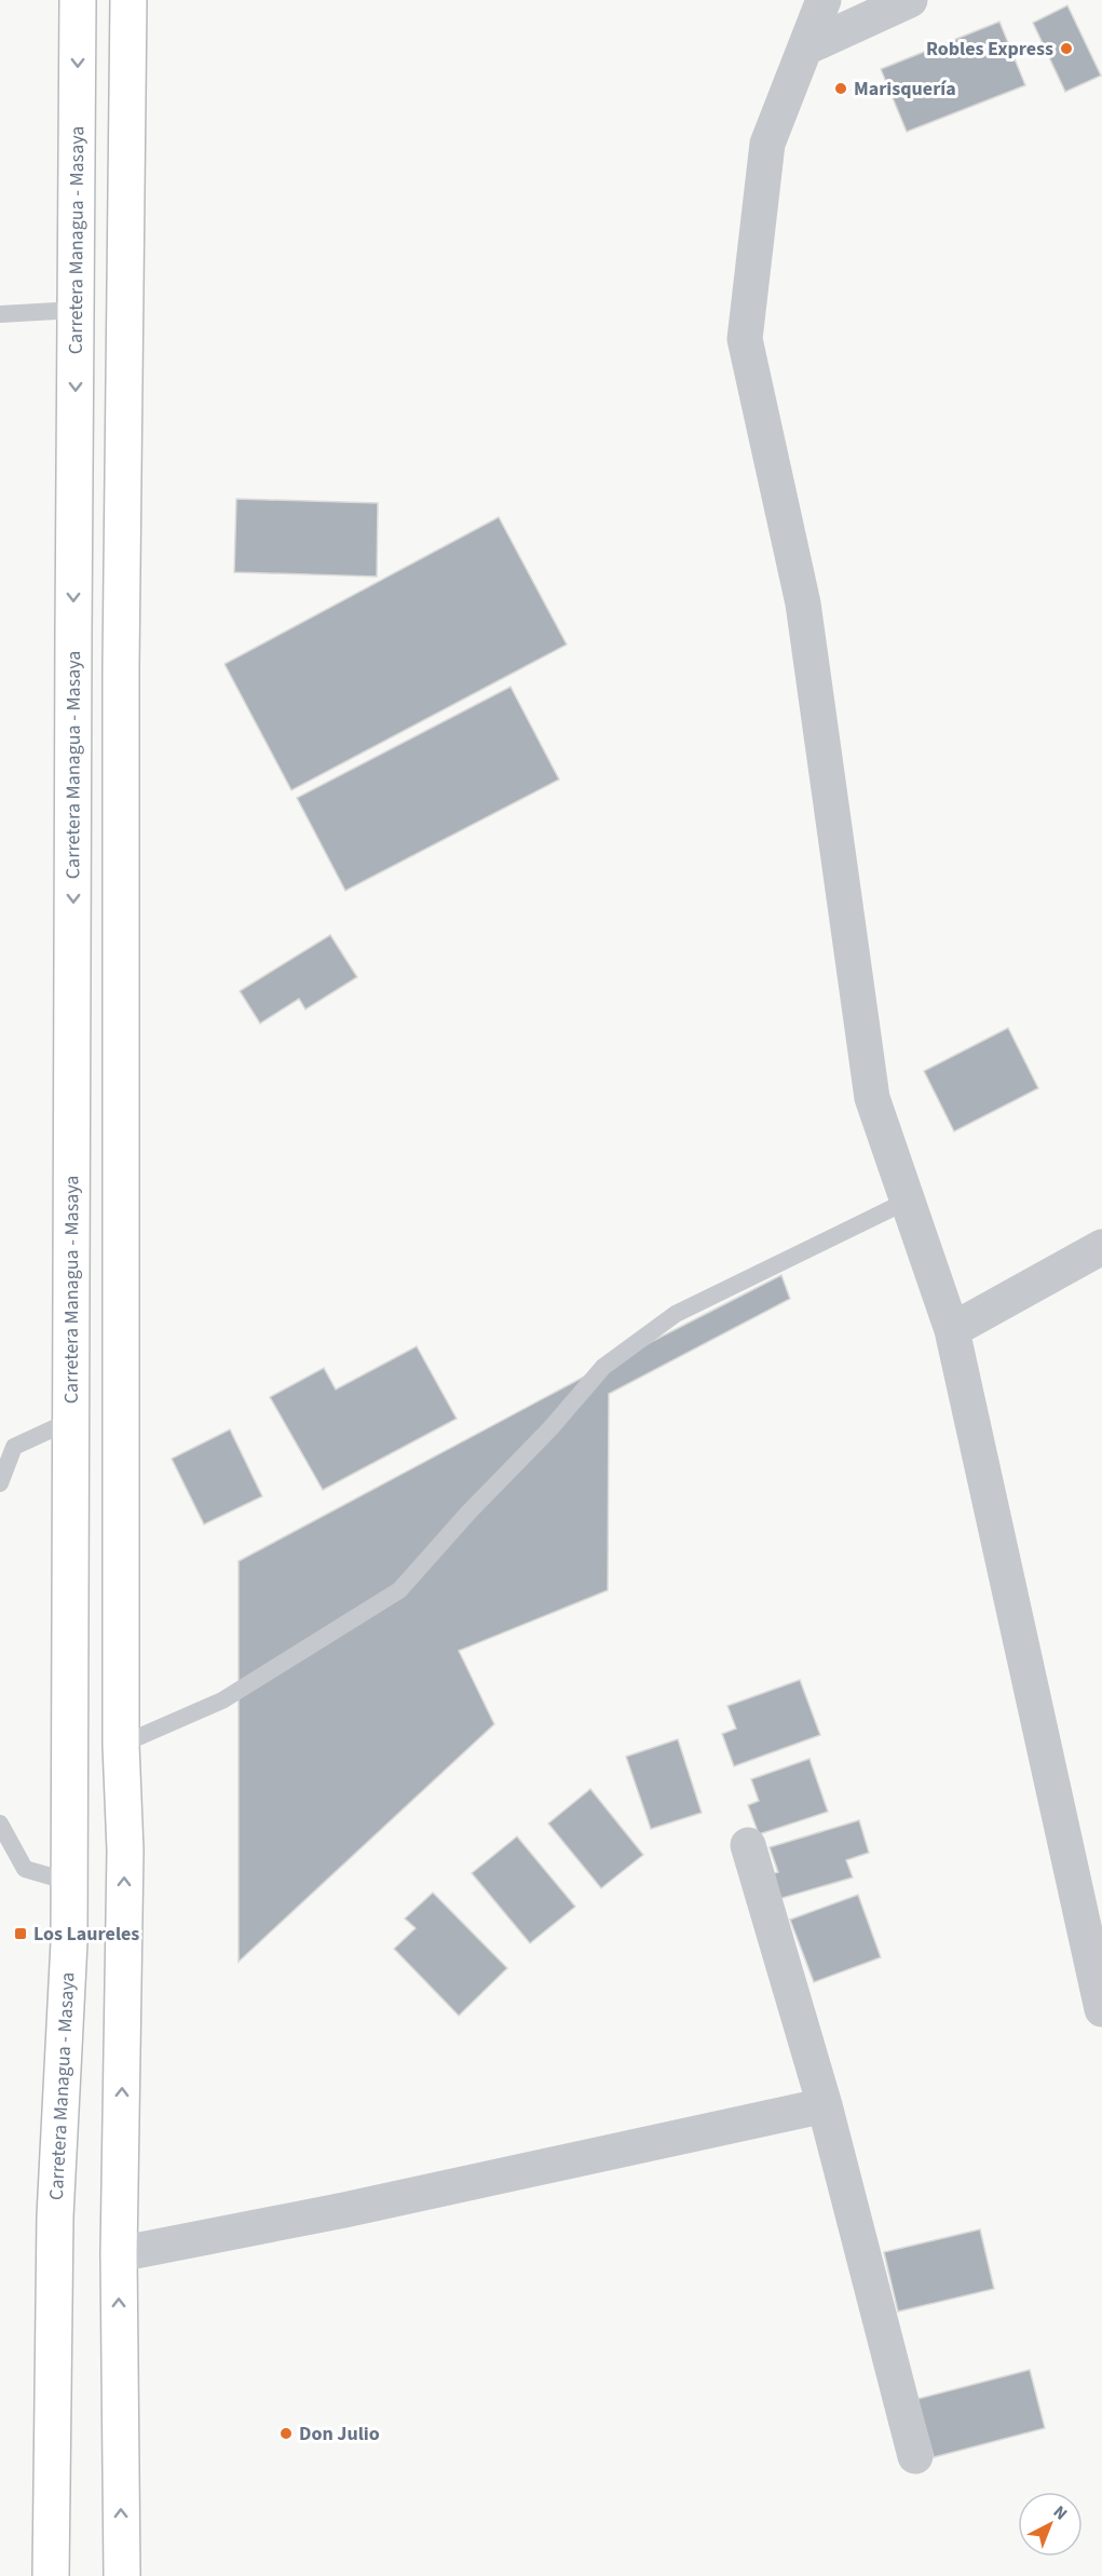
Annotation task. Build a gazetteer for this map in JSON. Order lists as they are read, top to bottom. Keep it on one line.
{"streets":{"highway":["Carretera Managua - Masaya"]},"places":{"other":["Robles Express","Marisquería","Don Julio"],"transit":["Los Laureles"]},"north":"top right"}
